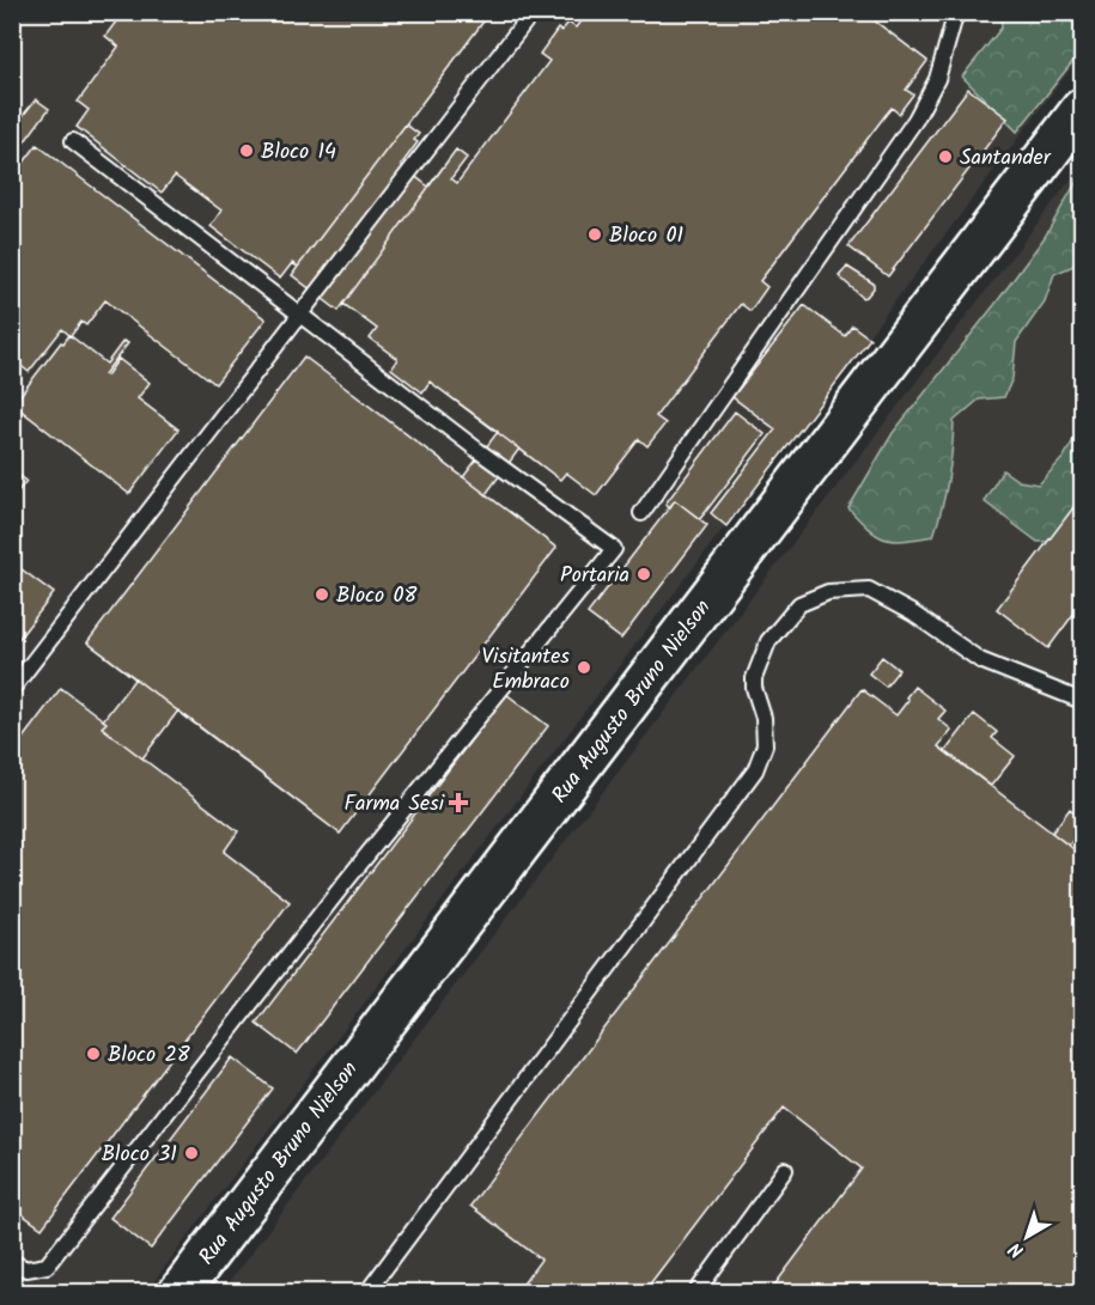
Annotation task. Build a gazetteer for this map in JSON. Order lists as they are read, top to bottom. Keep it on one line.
{"streets":{"main road":["Rua Augusto Bruno Nielson"]},"places":{"other":["Bloco 14","Santander","Bloco 01","Portaria","Bloco 08","Visitantes Embraco","Bloco 28","Bloco 31"],"health":["Farma Sesi"]},"north":"bottom left"}
